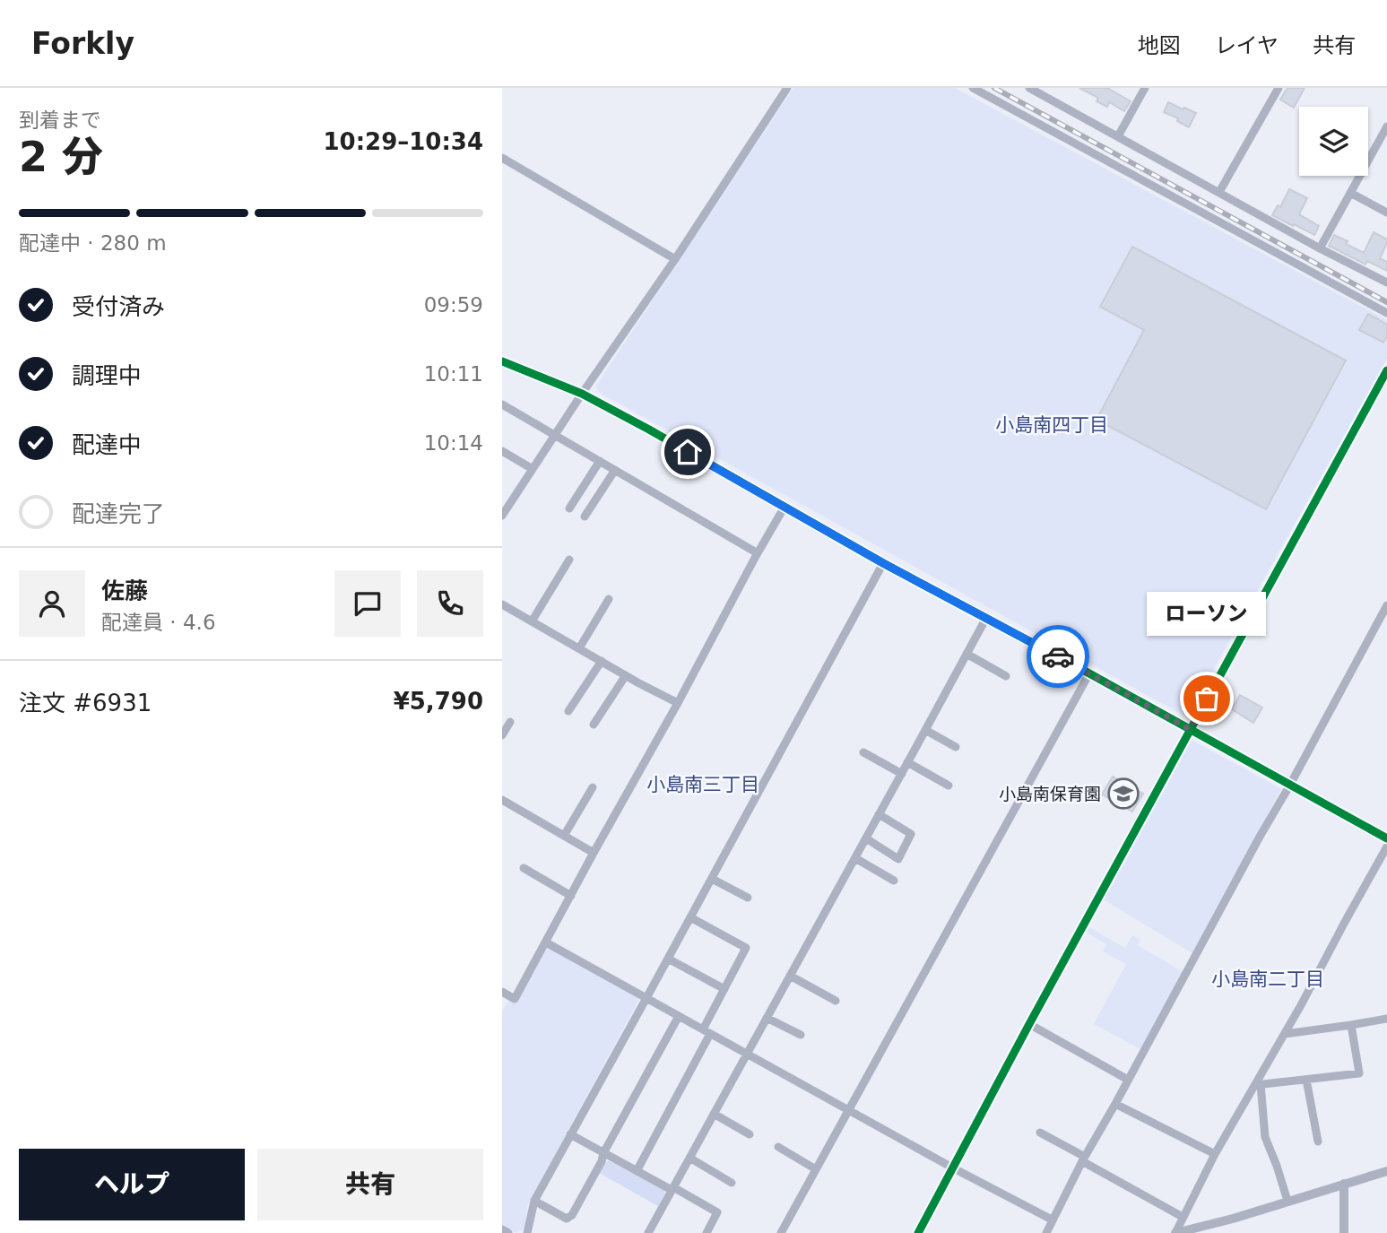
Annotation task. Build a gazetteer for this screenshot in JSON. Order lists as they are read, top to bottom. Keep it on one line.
{"districts":["小島南四丁目","小島南三丁目","小島南二丁目"],"places":{"other":["ローソン"],"school or university":["小島南保育園"]},"page":{"header":"Forkly","nav":["地図","レイヤ","共有"],"heading":["2 分","到着まで","10:29–10:34"],"panel":["佐藤","配達員 · 4.6","注文 #6931","¥5,790"],"bar":"配達中 · 280 m","list":[["受付済み","09:59"],["調理中","10:11"],["配達中","10:14"],"配達完了"],"bubble":"ローソン","buttons":["ヘルプ","共有"]}}
